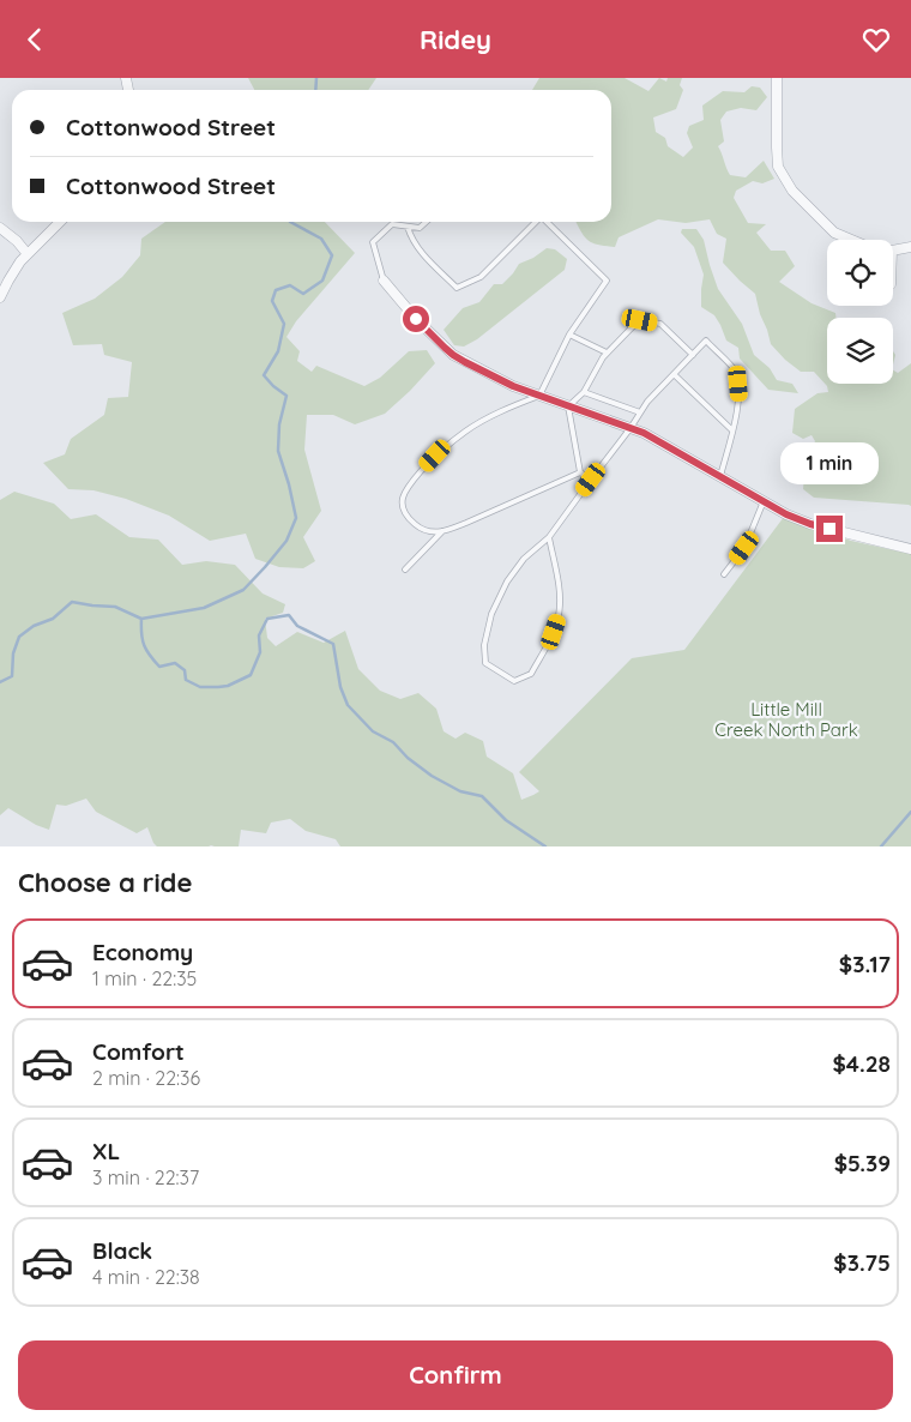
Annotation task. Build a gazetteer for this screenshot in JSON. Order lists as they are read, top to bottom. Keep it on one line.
{"parks":["Little Mill Creek North Park"],"page":{"header":"Ridey","banner":["Cottonwood Street","Cottonwood Street"],"bubble":"1 min","heading":"Choose a ride","list":[{"name":"Economy","note":"1 min · 22:35","value":"$3.17"},{"name":"Comfort","note":"2 min · 22:36","value":"$4.28"},{"name":"XL","note":"3 min · 22:37","value":"$5.39"},{"name":"Black","note":"4 min · 22:38","value":"$3.75"}],"buttons":"Confirm"}}
